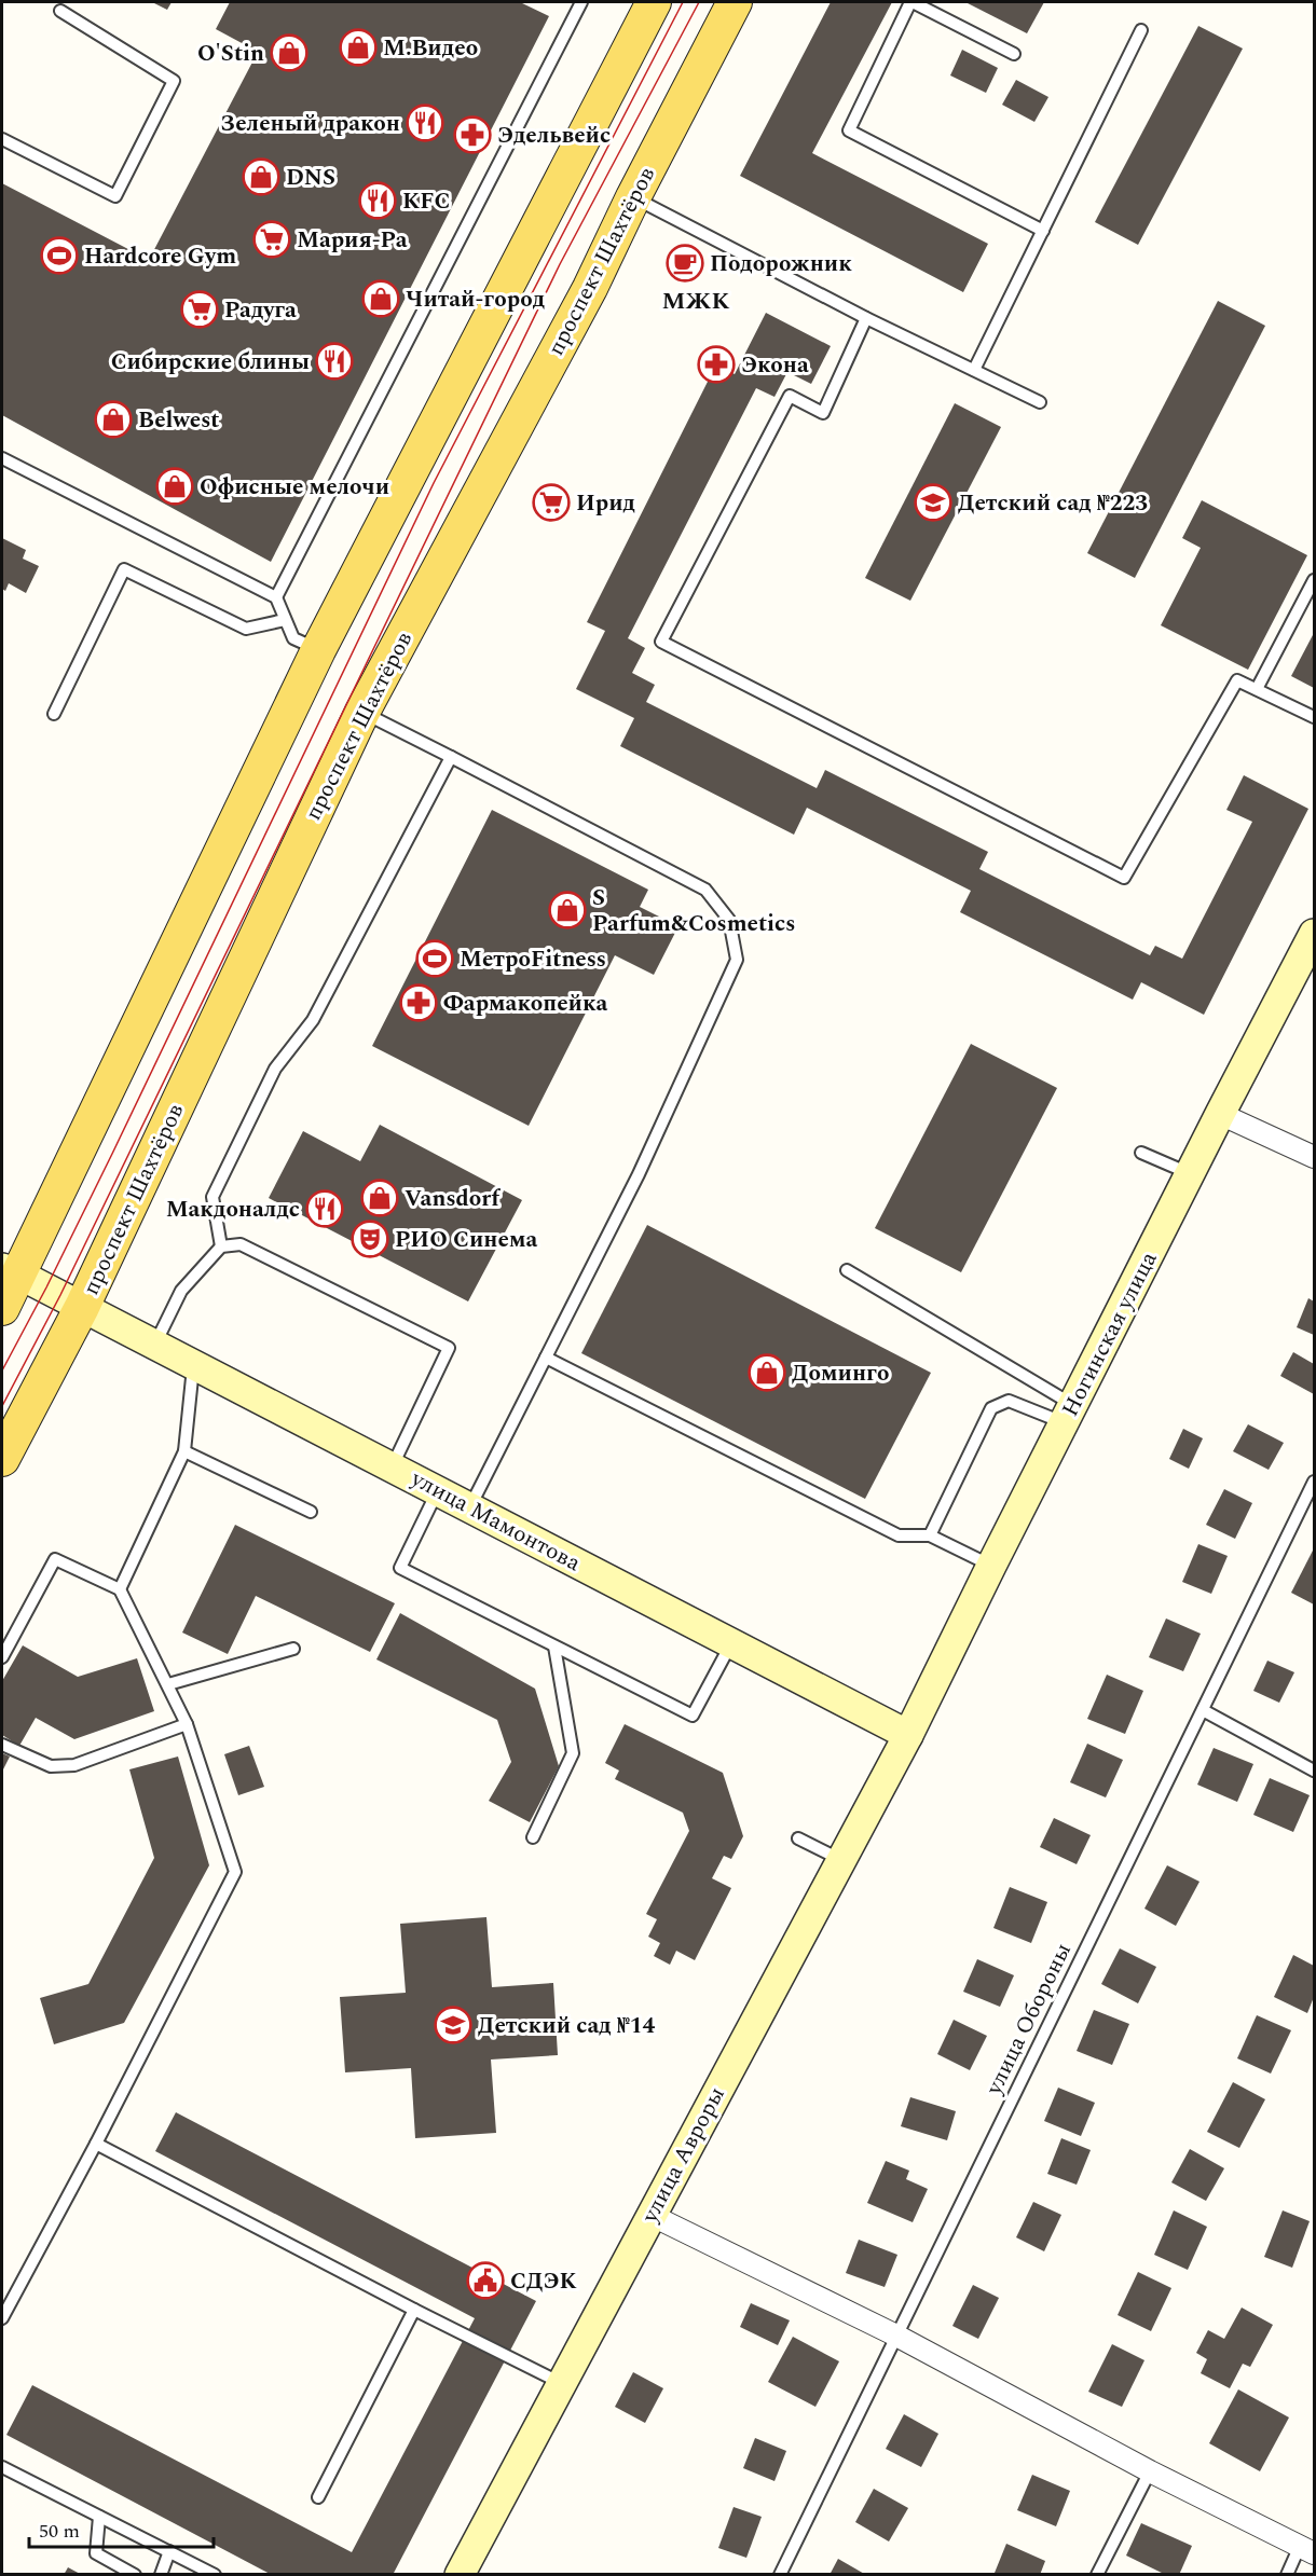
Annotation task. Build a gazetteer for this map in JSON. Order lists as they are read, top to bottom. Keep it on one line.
{"streets":{"main road":["проспект Шахтёров"],"street":["Ногинская улица","улица Мамонтова","улица Авроры"],"lane":["улица Обороны"]},"crossings":[["проспект Шахтёров","улица Мамонтова"],["Ногинская улица","улица Мамонтова"],["Ногинская улица","улица Авроры"],["улица Мамонтова","улица Авроры"]],"districts":["МЖК"],"places":{"shop":["М.Видео","O'Stin","DNS","Читай-город","Belwest","Офисные мелочи","S Parfum&Cosmetics","Vansdorf","Доминго"],"restaurant":["Зеленый дракон","KFC","Сибирские блины","Макдоналдс"],"pharmacy":["Эдельвейс","Экона","Фармакопейка"],"supermarket":["Мария-Ра","Радуга","Ирид"],"sports":["Hardcore Gym","МетроFitness"],"cafe":["Подорожник"],"school or university":["Детский сад №223","Детский сад №14"],"theatre":["РИО Синема"],"public building":["СДЭК"]},"scale_bar":"50 m"}
